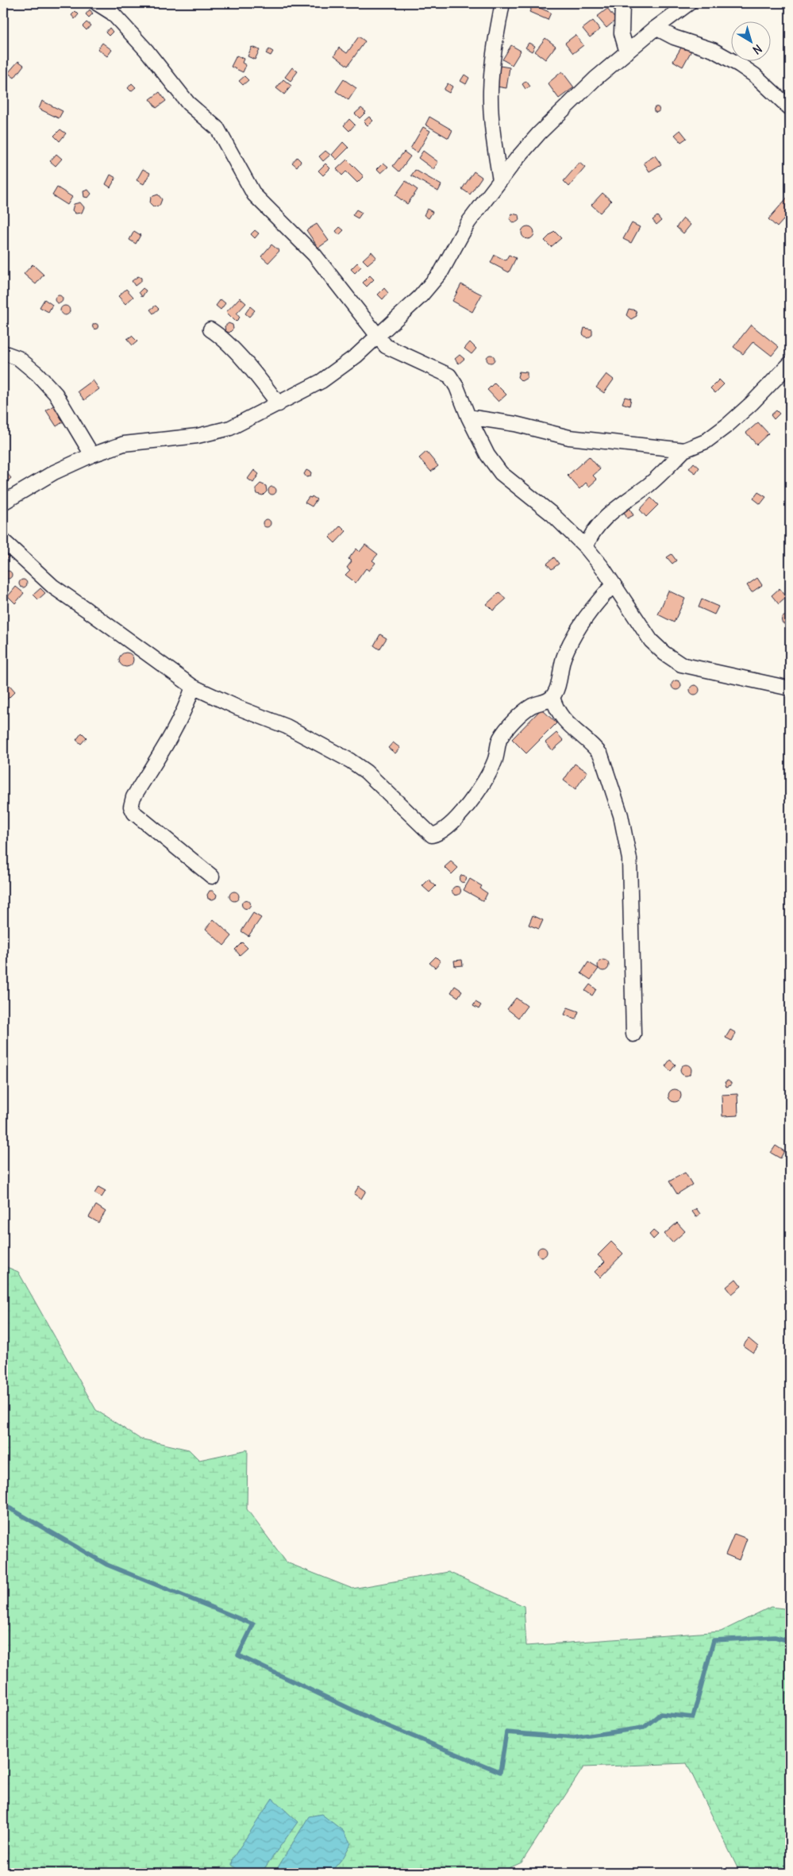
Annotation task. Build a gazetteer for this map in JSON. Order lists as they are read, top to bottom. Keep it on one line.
{"north":"bottom right"}
